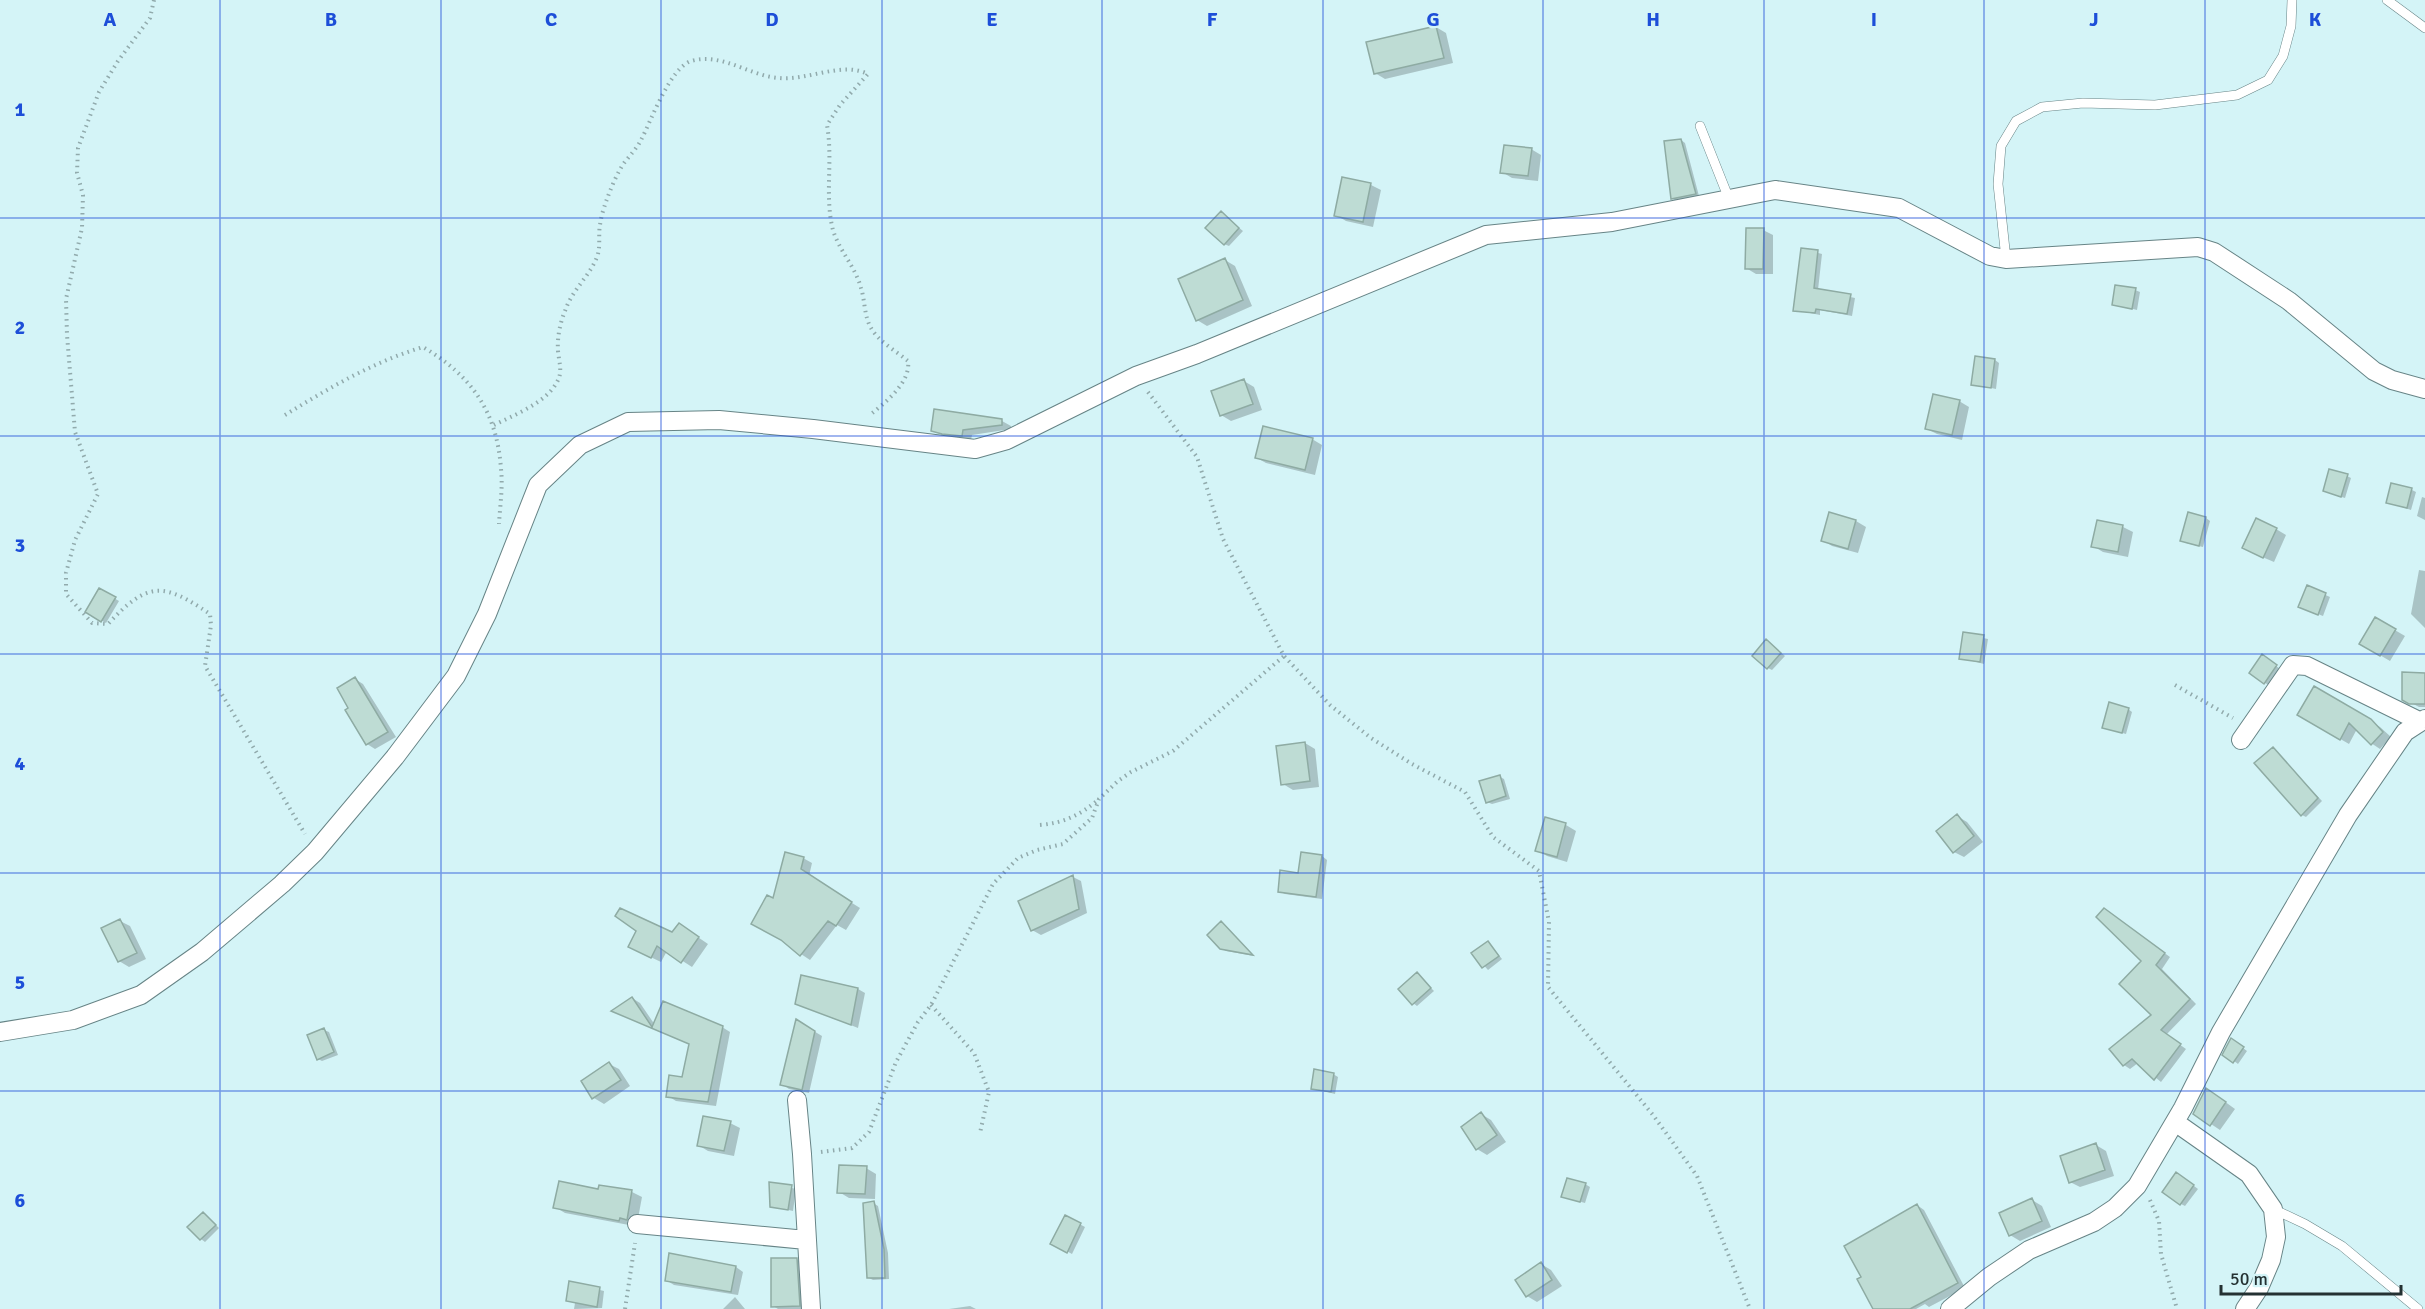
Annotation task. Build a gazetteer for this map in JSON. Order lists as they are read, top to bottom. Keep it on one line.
{"scale_bar":"50 m","grid":{"columns":["A","B","C","D","E","F","G","H","I","J","K"],"rows":["1","2","3","4","5","6"]}}
